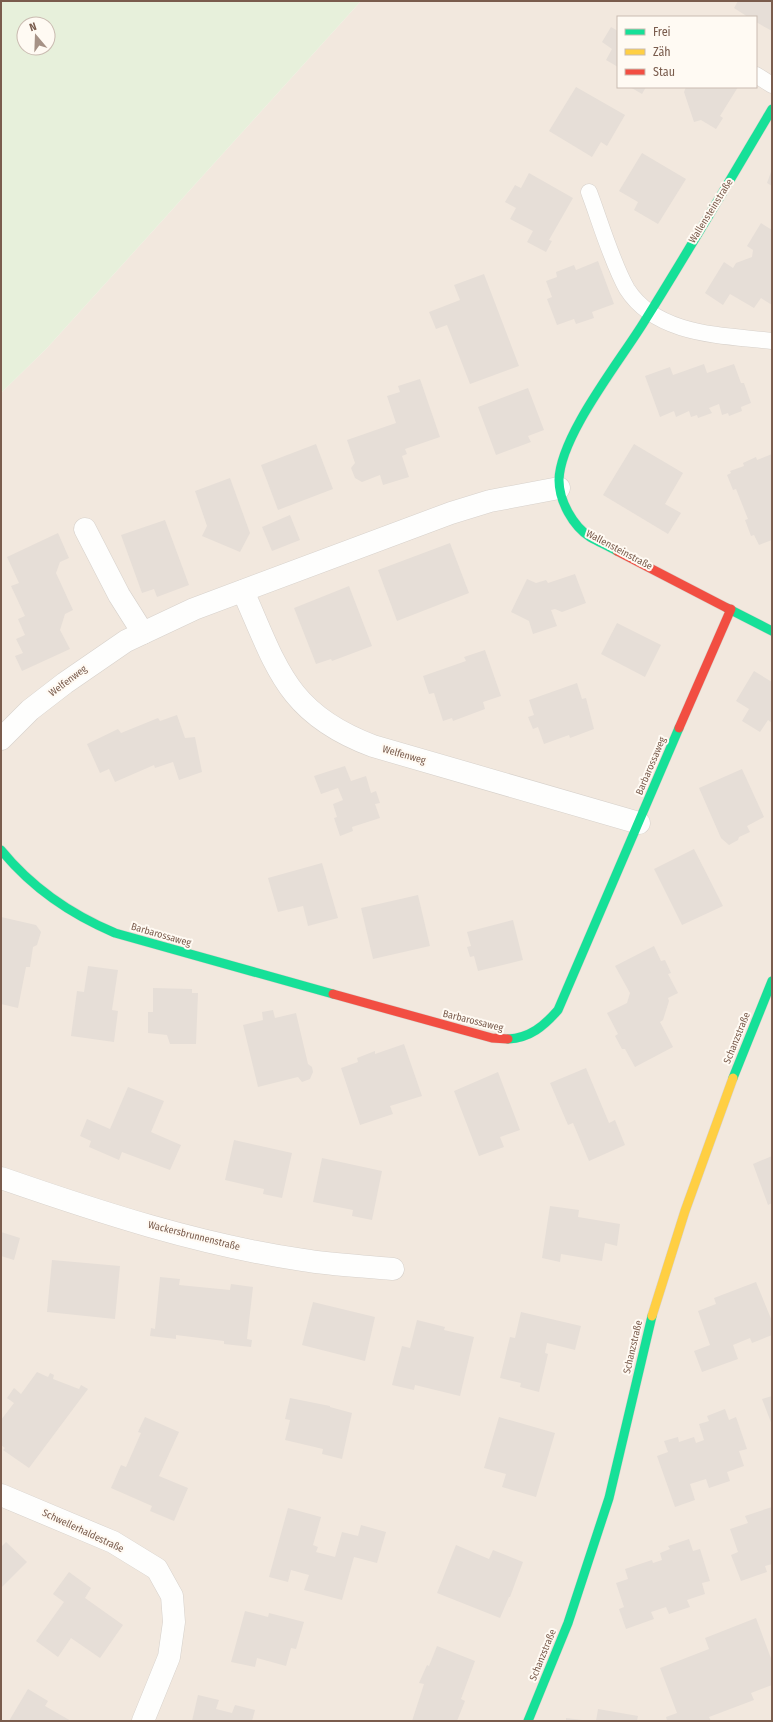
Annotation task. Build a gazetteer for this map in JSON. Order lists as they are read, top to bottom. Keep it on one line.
{"streets":{"street":["Wallensteinstraße","Welfenweg","Barbarossaweg","Schanzstraße","Wackersbrunnenstraße","Schwellerhaldestraße"]},"crossings":[["Wallensteinstraße","Welfenweg"],["Wallensteinstraße","Barbarossaweg"],["Welfenweg","Barbarossaweg"]],"legend":["Frei","Zäh","Stau"],"north":"top"}
